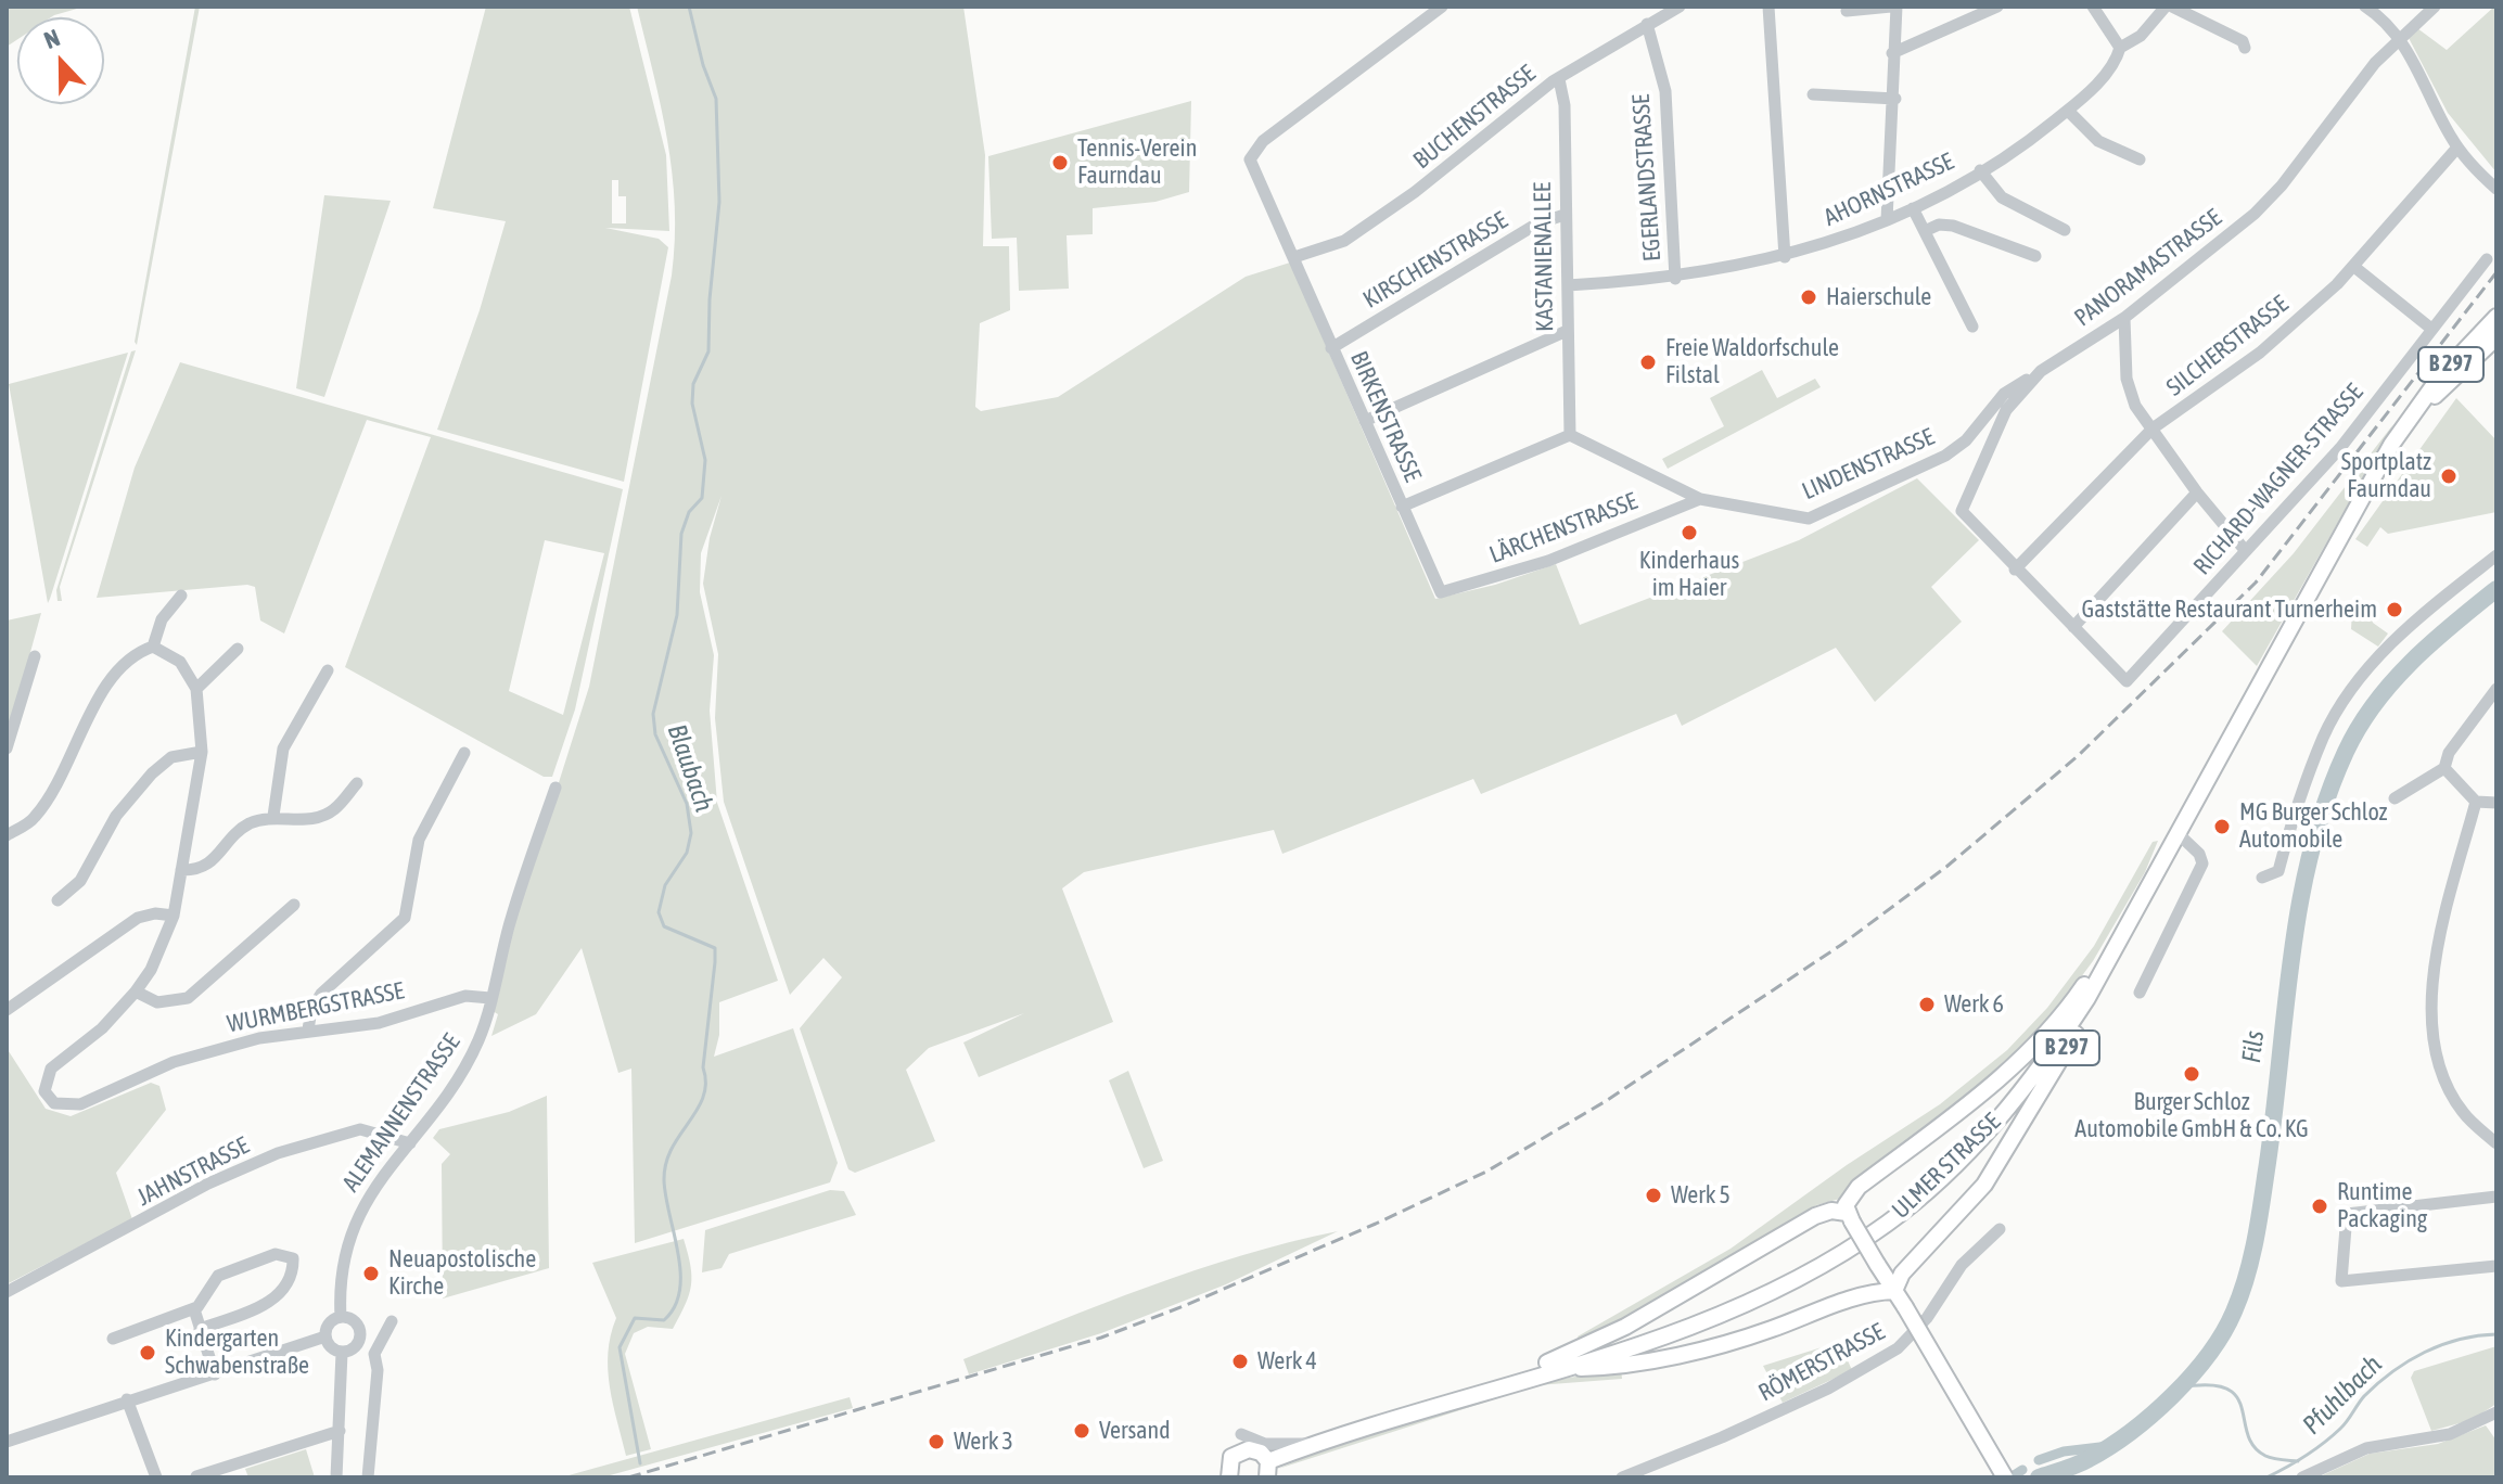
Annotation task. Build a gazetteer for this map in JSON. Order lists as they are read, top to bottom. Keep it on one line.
{"streets":{"main road":["B 297","ULMER STRASSE"],"street":["BUCHENSTRASSE","EGERLANDSTRASSE","AHORNSTRASSE","KASTANIENALLEE","KIRSCHENSTRASSE","PANORAMASTRASSE","SILCHERSTRASSE","BIRKENSTRASSE","LINDENSTRASSE","RICHARD-WAGNER-STRASSE","LÄRCHENSTRASSE","WURMBERGSTRASSE","ALEMANNENSTRASSE","JAHNSTRASSE","RÖMERSTRASSE"]},"crossings":[["BUCHENSTRASSE","EGERLANDSTRASSE"],["BUCHENSTRASSE","KASTANIENALLEE"],["BUCHENSTRASSE","BIRKENSTRASSE"],["EGERLANDSTRASSE","AHORNSTRASSE"],["AHORNSTRASSE","KASTANIENALLEE"],["KASTANIENALLEE","KIRSCHENSTRASSE"],["KASTANIENALLEE","LINDENSTRASSE"],["KIRSCHENSTRASSE","BIRKENSTRASSE"],["PANORAMASTRASSE","SILCHERSTRASSE"],["PANORAMASTRASSE","LINDENSTRASSE"],["PANORAMASTRASSE","RICHARD-WAGNER-STRASSE"],["B 297","ULMER STRASSE"],["BIRKENSTRASSE","LÄRCHENSTRASSE"],["LINDENSTRASSE","LÄRCHENSTRASSE"],["WURMBERGSTRASSE","ALEMANNENSTRASSE"],["ALEMANNENSTRASSE","JAHNSTRASSE"]],"water":["Blaubach","Fils","Pfuhlbach"],"places":["Tennis-Verein Faurndau","Haierschule","Freie Waldorfschule Filstal","Sportplatz Faurndau","Kinderhaus im Haier","Gaststätte Restaurant Turnerheim","MG Burger Schloz Automobile","Werk 6","Burger Schloz Automobile GmbH & Co. KG","Werk 5","Runtime Packaging","Neuapostolische Kirche","Kindergarten Schwabenstraße","Werk 4","Versand","Werk 3"],"north":"top"}
